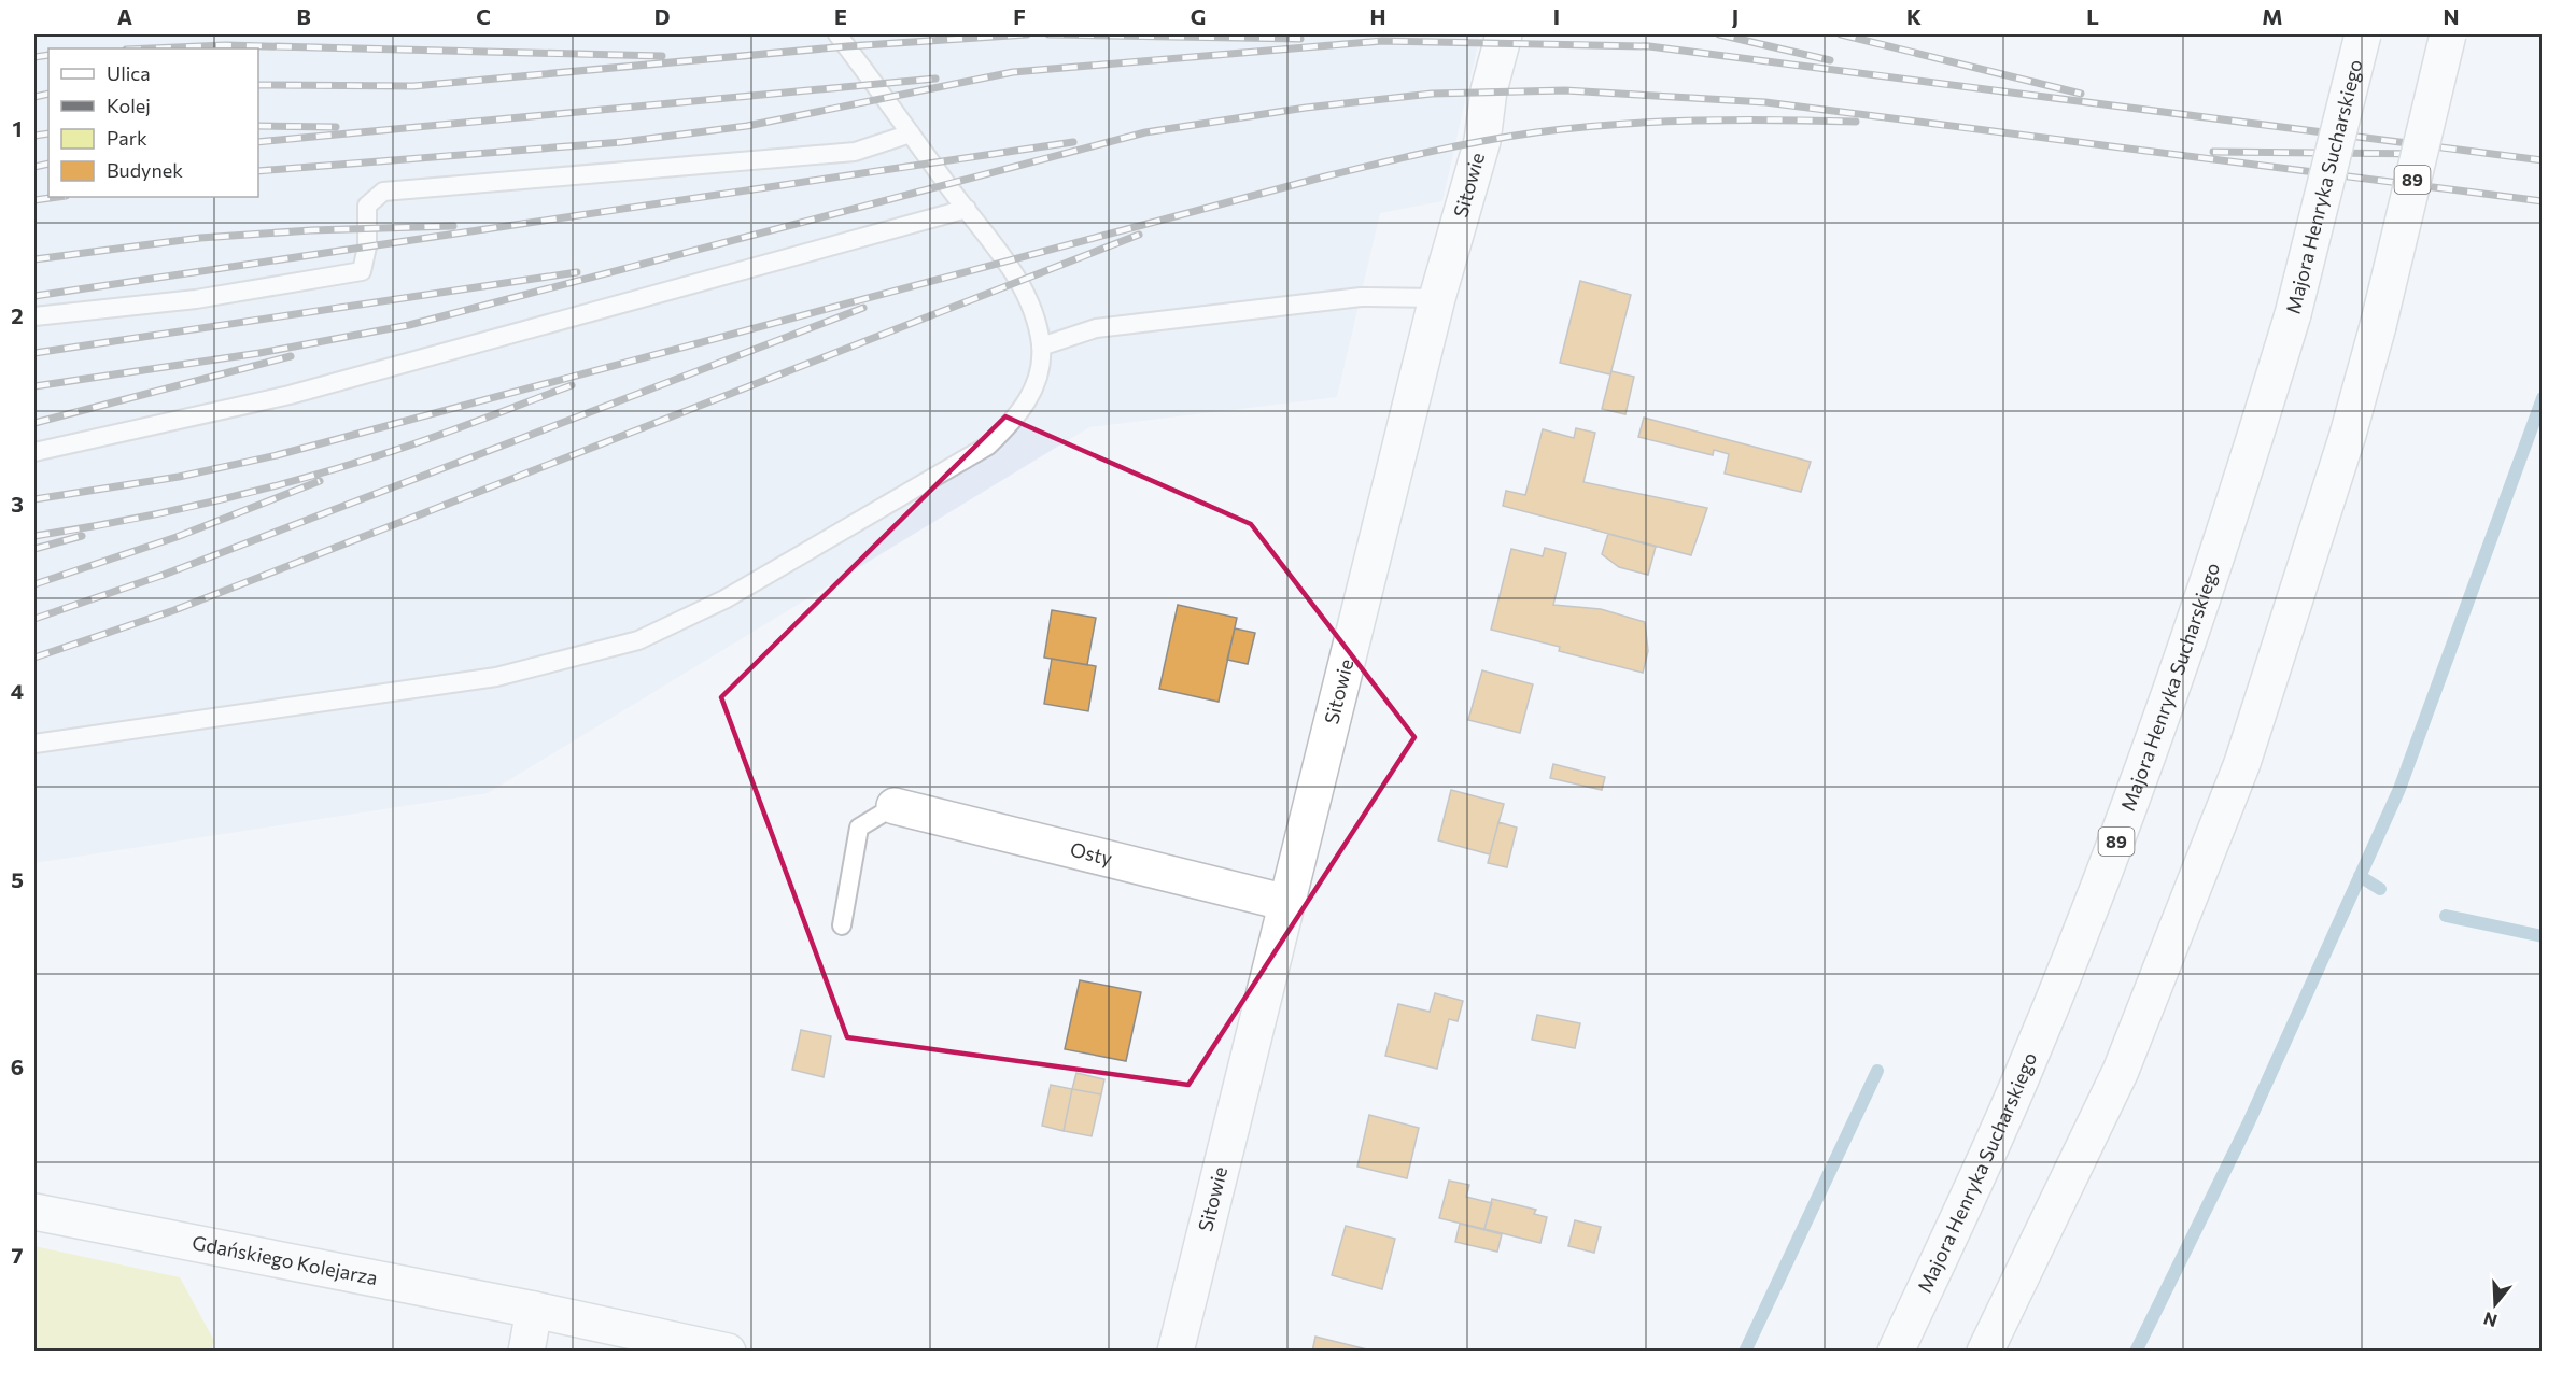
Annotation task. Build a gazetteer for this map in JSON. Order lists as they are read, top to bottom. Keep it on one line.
{"streets":{"main road":["89","Sitowie","Majora Henryka Sucharskiego","Osty","Gdańskiego Kolejarza"]},"crossings":[["Sitowie","Osty"]],"legend":["Ulica","Kolej","Park","Budynek"],"north":"bottom","grid":{"columns":["A","B","C","D","E","F","G","H","I","J","K","L","M","N"],"rows":["1","2","3","4","5","6","7"]}}
